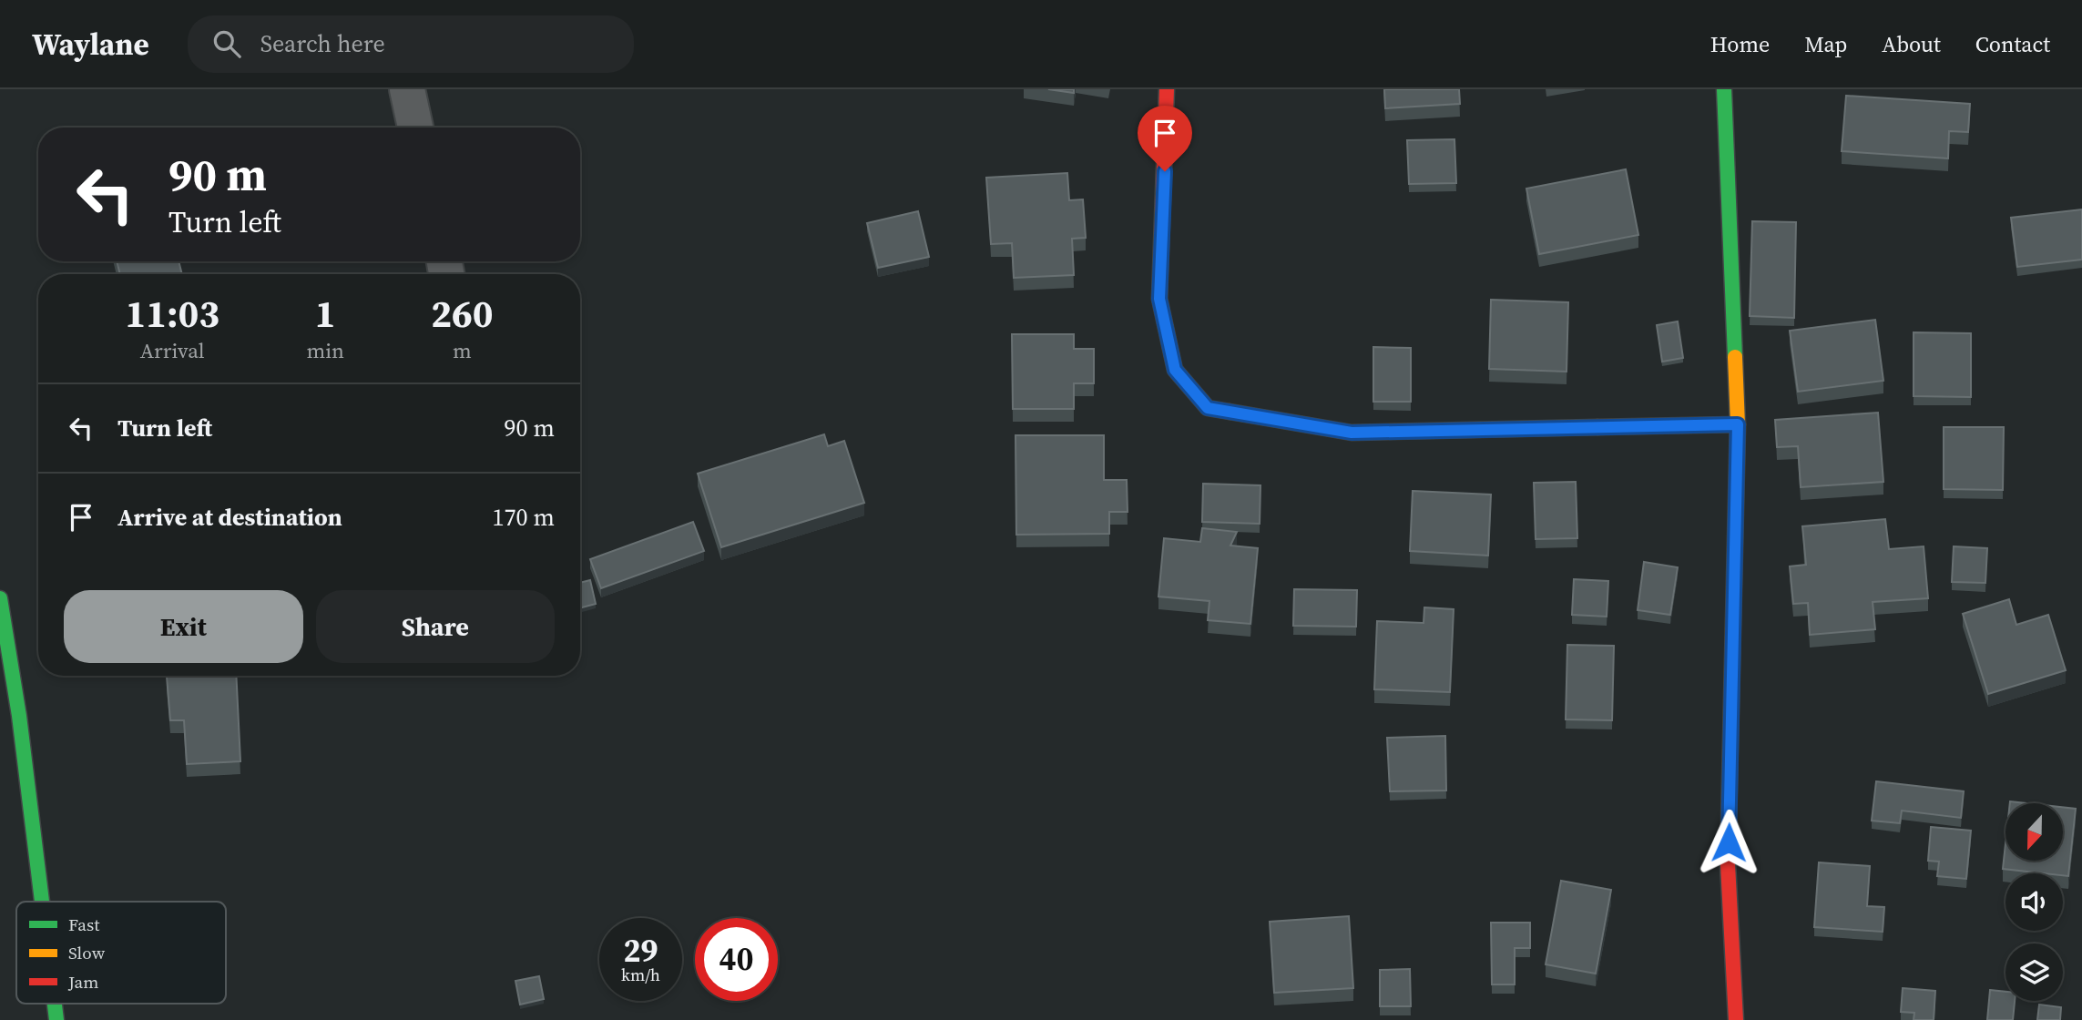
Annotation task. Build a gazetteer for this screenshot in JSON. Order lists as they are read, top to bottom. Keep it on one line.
{"legend":["Fast","Slow","Jam"],"north":"bottom","page":{"header":"Waylane","search":"Search here","nav":["Home","Map","About","Contact"],"turn":["90 m","Turn left"],"eta":["11:03","Arrival","1","min","260","m"],"list":[{"name":"Turn left","value":"90 m"},{"name":"Arrive at destination","value":"170 m"}],"buttons":["Exit","Share"],"speed":"29 km/h","limit":"40"}}
